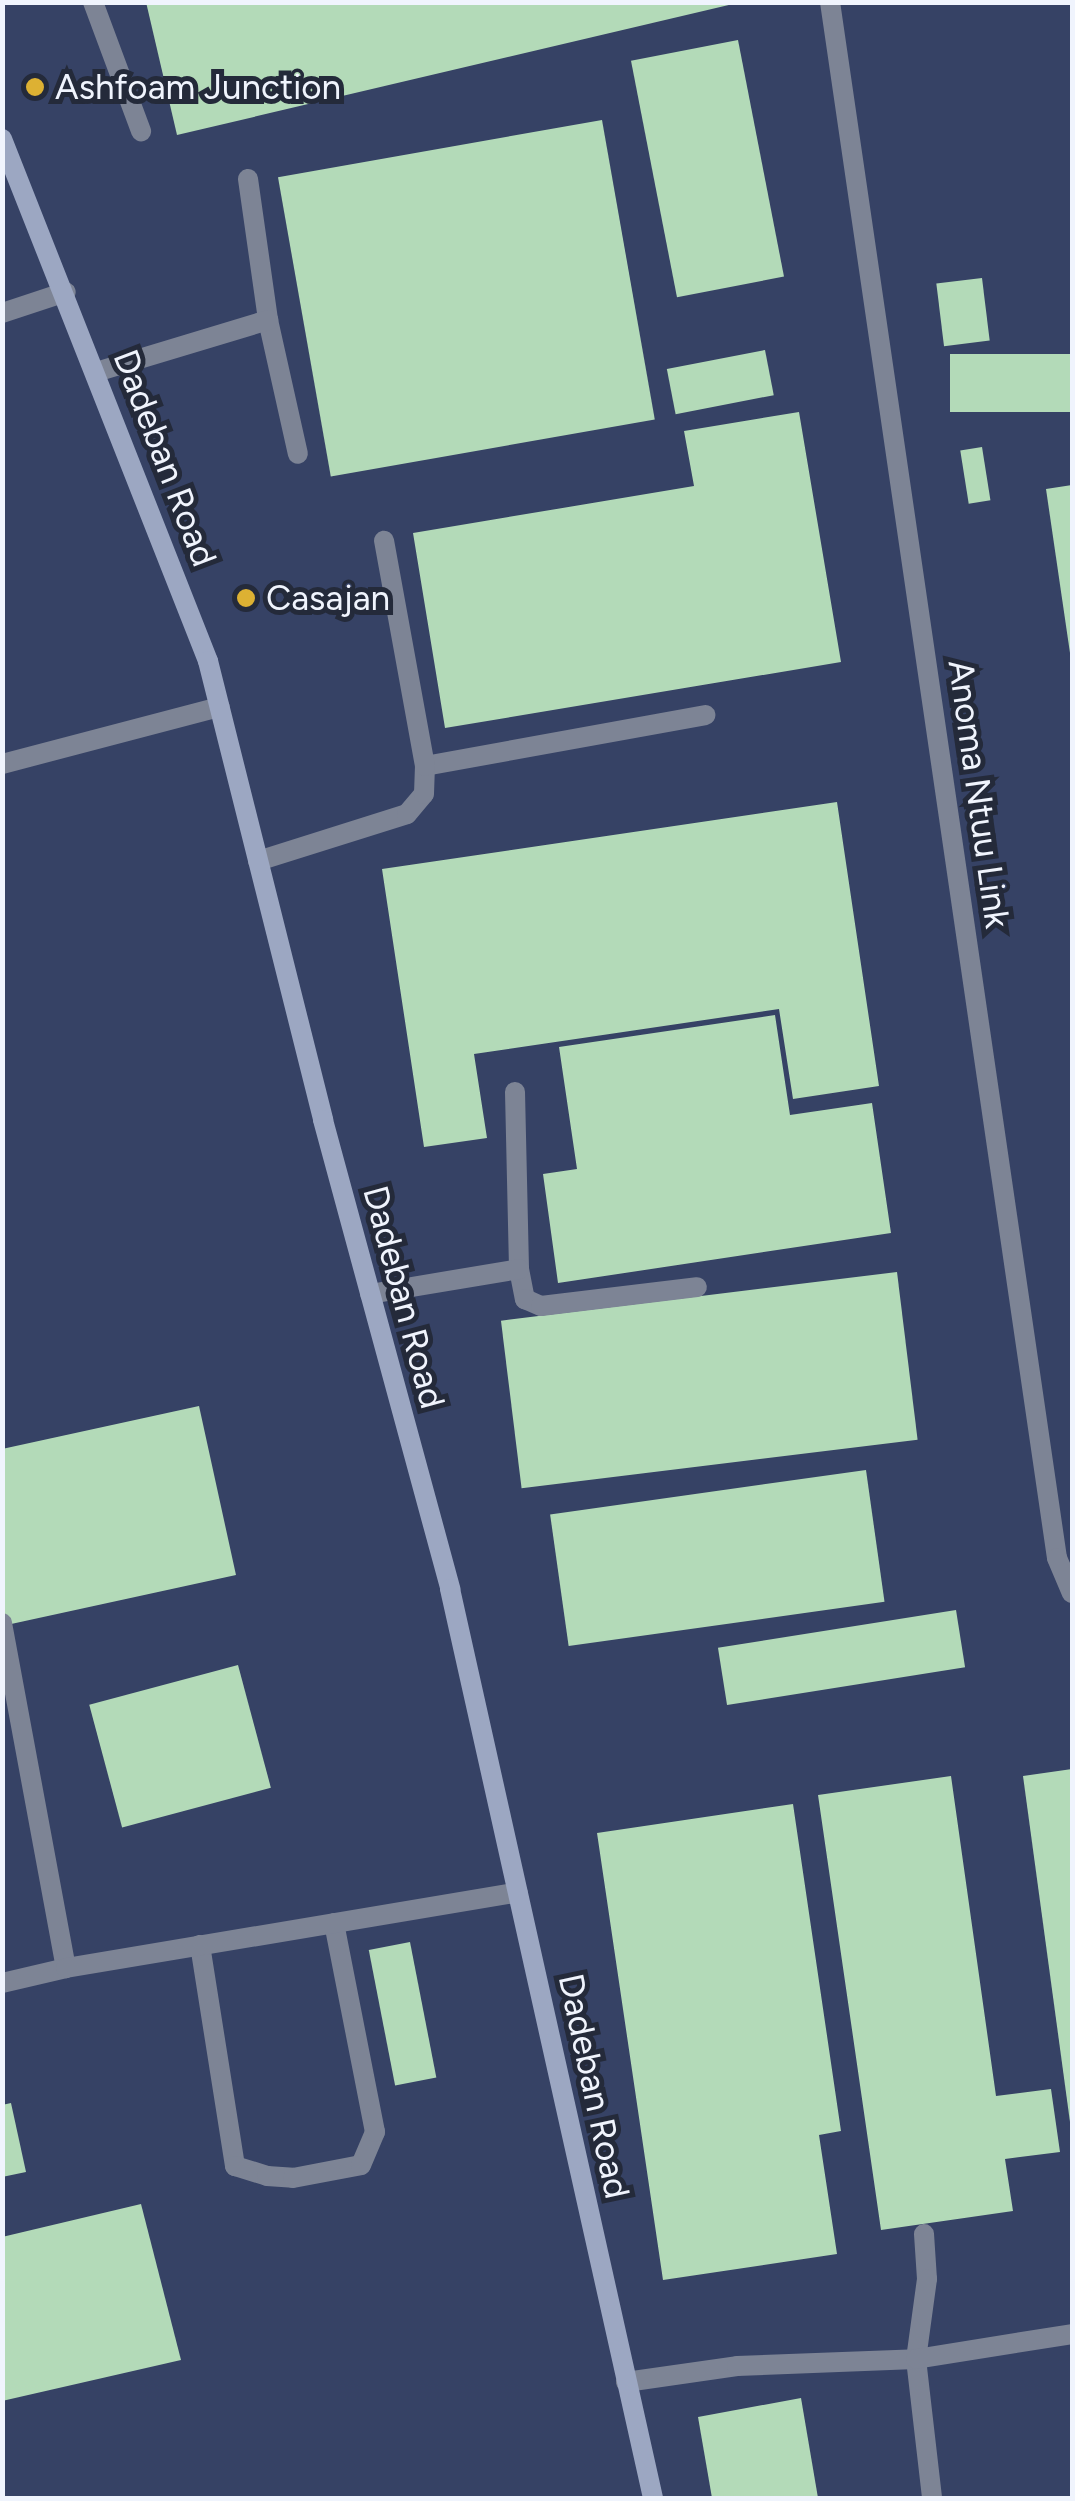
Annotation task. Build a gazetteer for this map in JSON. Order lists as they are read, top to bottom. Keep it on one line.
{"streets":{"street":["Dadeban Road"],"lane":["Anoma Ntuu Link"]},"places":["Ashfoam Junction","Casajan"]}
